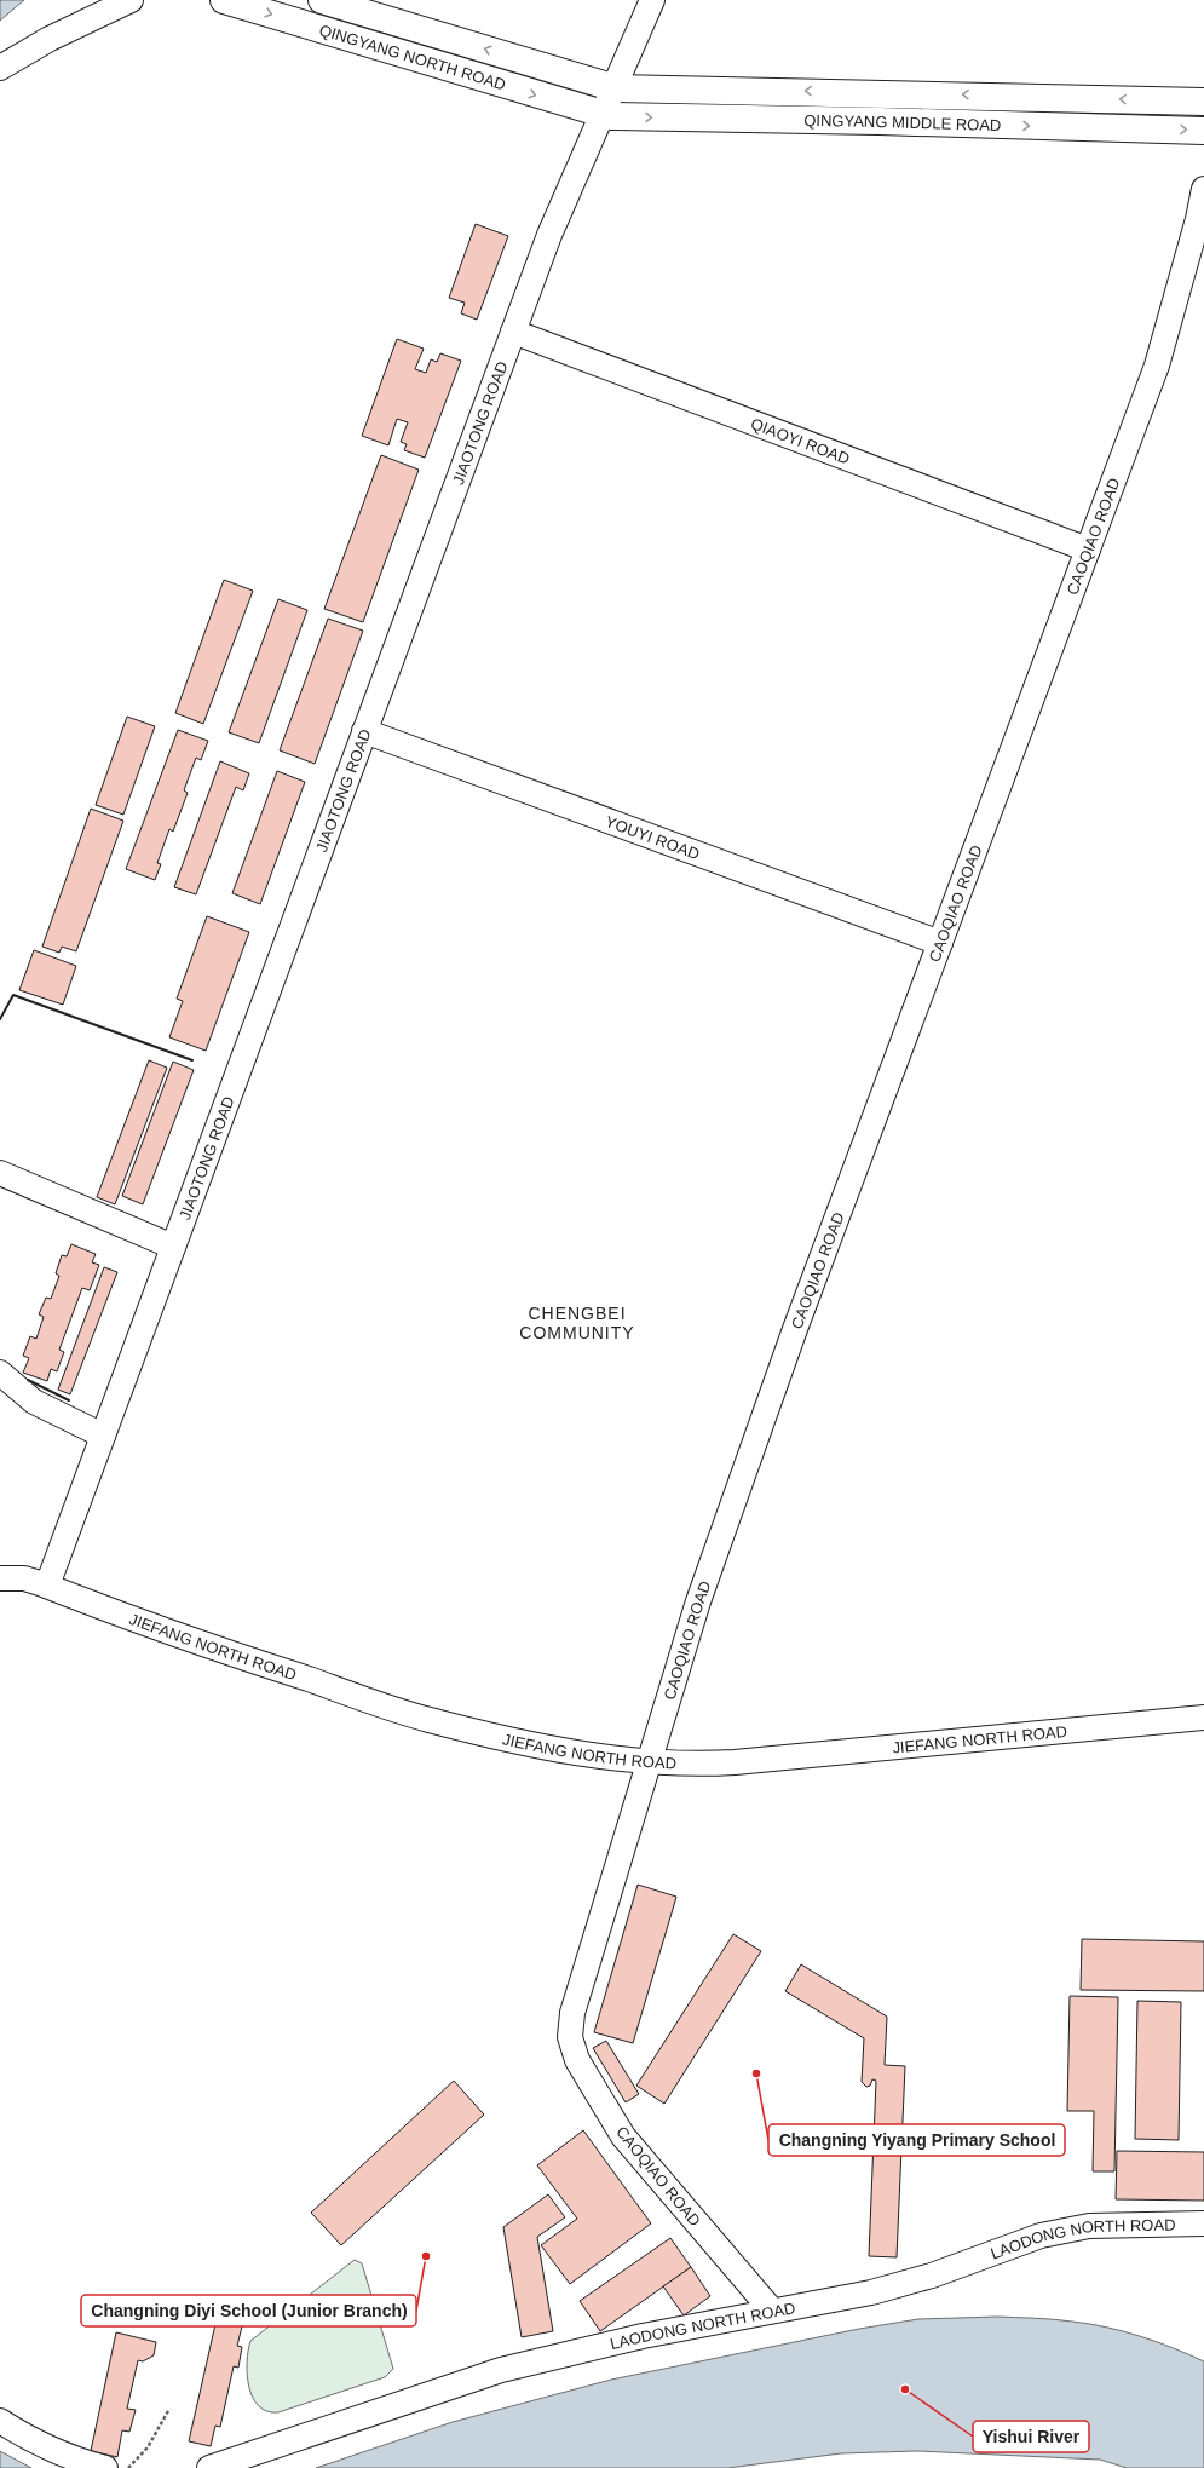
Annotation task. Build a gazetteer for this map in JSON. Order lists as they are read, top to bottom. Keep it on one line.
{"streets":{"main road":["QINGYANG NORTH ROAD","QINGYANG MIDDLE ROAD"],"street":["JIAOTONG ROAD","QIAOYI ROAD","CAOQIAO ROAD","YOUYI ROAD","JIEFANG NORTH ROAD","LAODONG NORTH ROAD"]},"crossings":[["QINGYANG NORTH ROAD","QINGYANG MIDDLE ROAD"],["QINGYANG NORTH ROAD","JIAOTONG ROAD"],["QINGYANG MIDDLE ROAD","JIAOTONG ROAD"],["JIAOTONG ROAD","QIAOYI ROAD"],["JIAOTONG ROAD","YOUYI ROAD"],["JIAOTONG ROAD","JIEFANG NORTH ROAD"],["QIAOYI ROAD","CAOQIAO ROAD"],["CAOQIAO ROAD","YOUYI ROAD"],["CAOQIAO ROAD","JIEFANG NORTH ROAD"],["CAOQIAO ROAD","LAODONG NORTH ROAD"]],"districts":["CHENGBEI COMMUNITY"],"places":["Changning Yiyang Primary School","Changning Diyi School (Junior Branch)","Yishui River"]}
